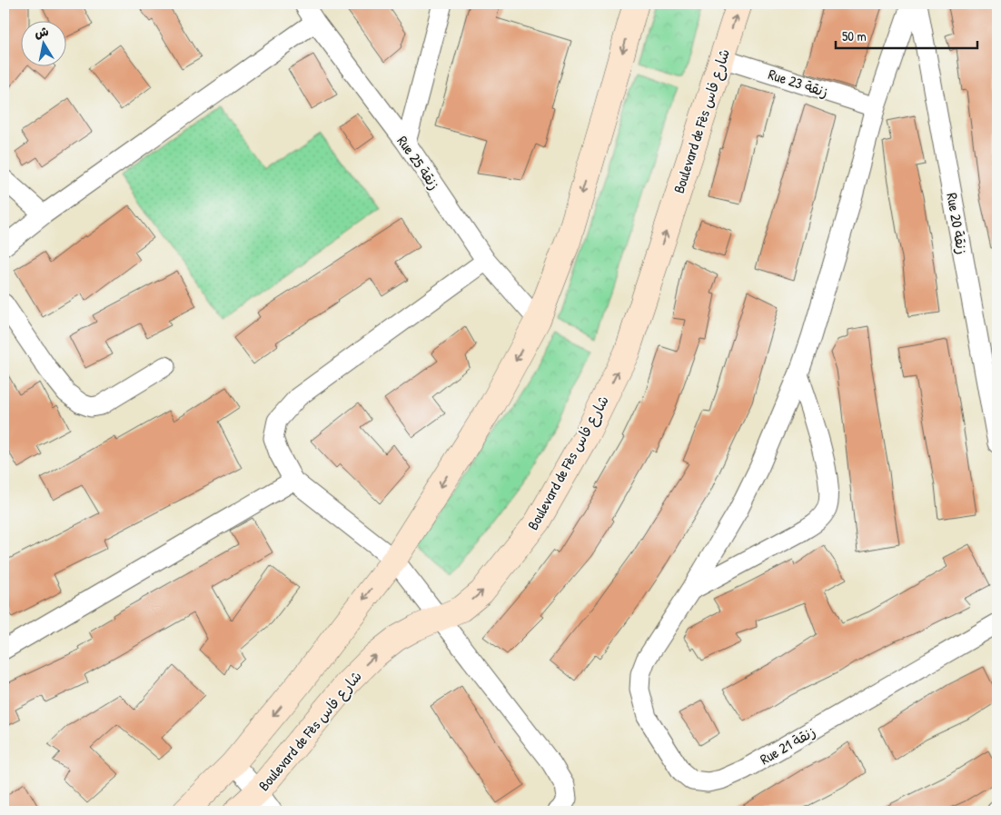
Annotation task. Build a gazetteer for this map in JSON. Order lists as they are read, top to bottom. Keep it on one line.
{"streets":{"main road":["Boulevard de Fès شارع فاس"],"street":["Rue 23 زنقة","Rue 25 زنقة","Rue 20 زنقة","Rue 21 زنقة"]},"crossings":[["Rue 23 زنقة","Boulevard de Fès شارع فاس"],["Rue 23 زنقة","Rue 21 زنقة"]],"scale_bar":"50 m","north":"top"}
